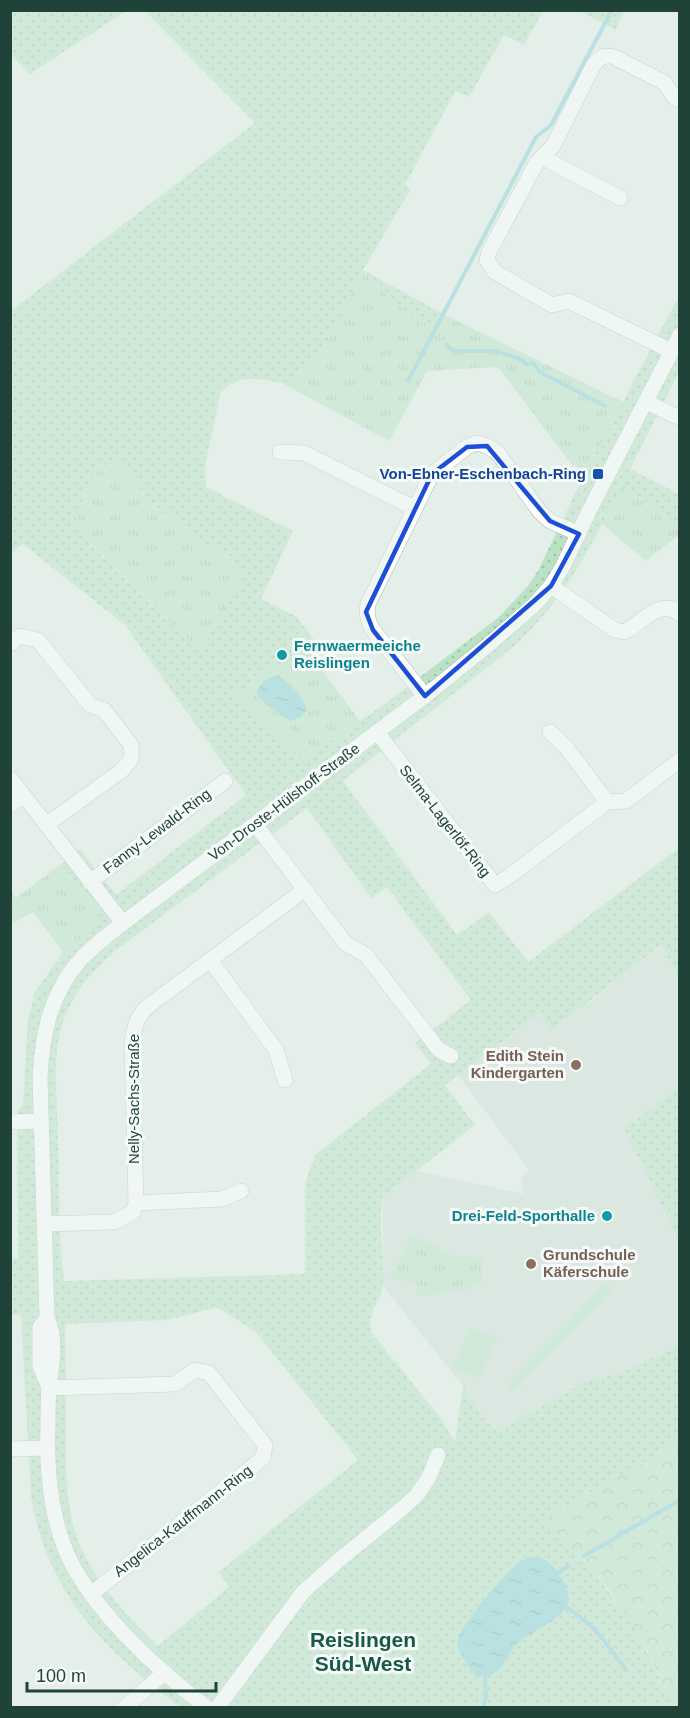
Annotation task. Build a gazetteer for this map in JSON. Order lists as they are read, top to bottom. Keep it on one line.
{"streets":{"street":["Von-Droste-Hülshoff-Straße","Selma-Lagerlöf-Ring","Fanny-Lewald-Ring","Nelly-Sachs-Straße","Angelica-Kauffmann-Ring"]},"crossings":[["Von-Droste-Hülshoff-Straße","Selma-Lagerlöf-Ring"],["Von-Droste-Hülshoff-Straße","Fanny-Lewald-Ring"],["Von-Droste-Hülshoff-Straße","Angelica-Kauffmann-Ring"]],"districts":["Reislingen Süd-West"],"places":{"transit":["Von-Ebner-Eschenbach-Ring"],"other":["Fernwaermeeiche Reislingen","Edith Stein Kindergarten","Drei-Feld-Sporthalle","Grundschule Käferschule"]},"scale_bar":"100 m"}
